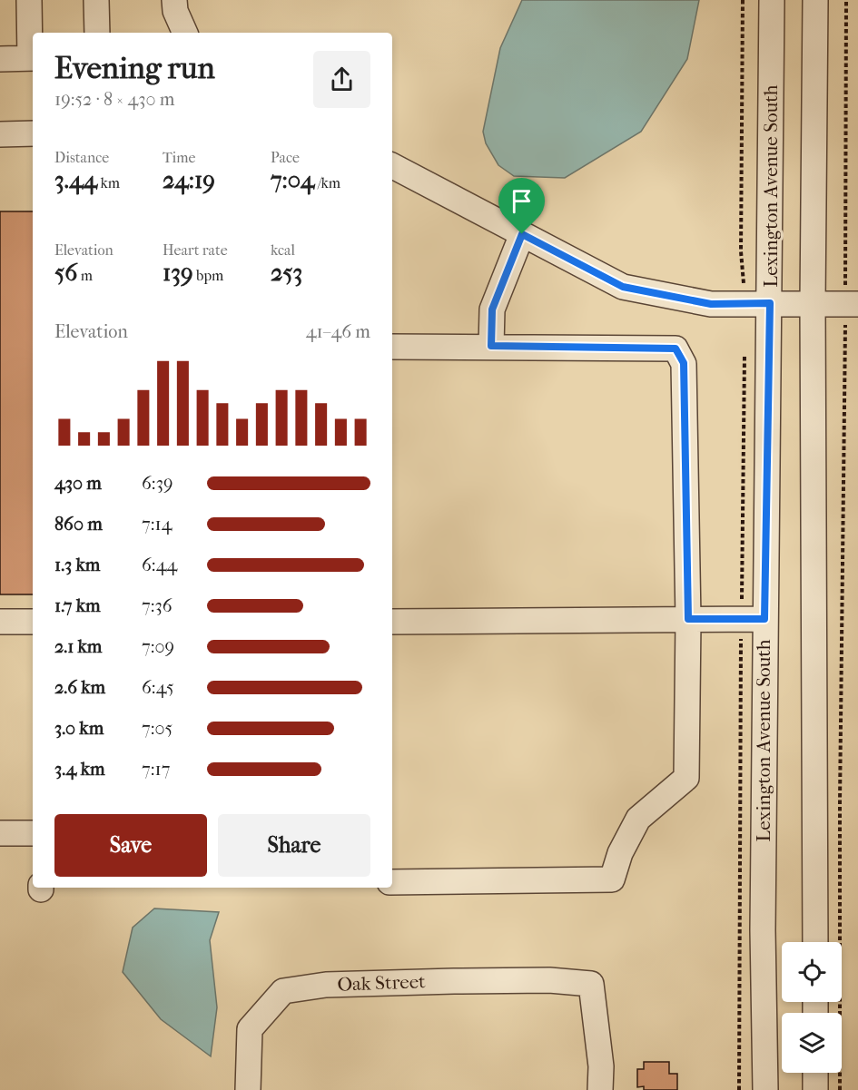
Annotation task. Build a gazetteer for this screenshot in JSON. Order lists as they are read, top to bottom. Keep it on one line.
{"streets":{"street":["Lexington Avenue South","Oak Street"]},"page":{"heading":["Evening run","19:52 · 8 × 430 m"],"stats":[["Distance","3.44 km"],["Time","24:19"],["Pace","7:04 /km"],["Elevation","56 m"],["Heart rate","139 bpm"],["kcal","253"]],"chart":["Elevation","41–46 m"],"list":[{"name":"430 m","note":"6:39"},{"name":"860 m","note":"7:14"},{"name":"1.3 km","note":"6:44"},{"name":"1.7 km","note":"7:36"},{"name":"2.1 km","note":"7:09"},{"name":"2.6 km","note":"6:45"},{"name":"3.0 km","note":"7:05"},{"name":"3.4 km","note":"7:17"}],"buttons":["Save","Share"]}}
